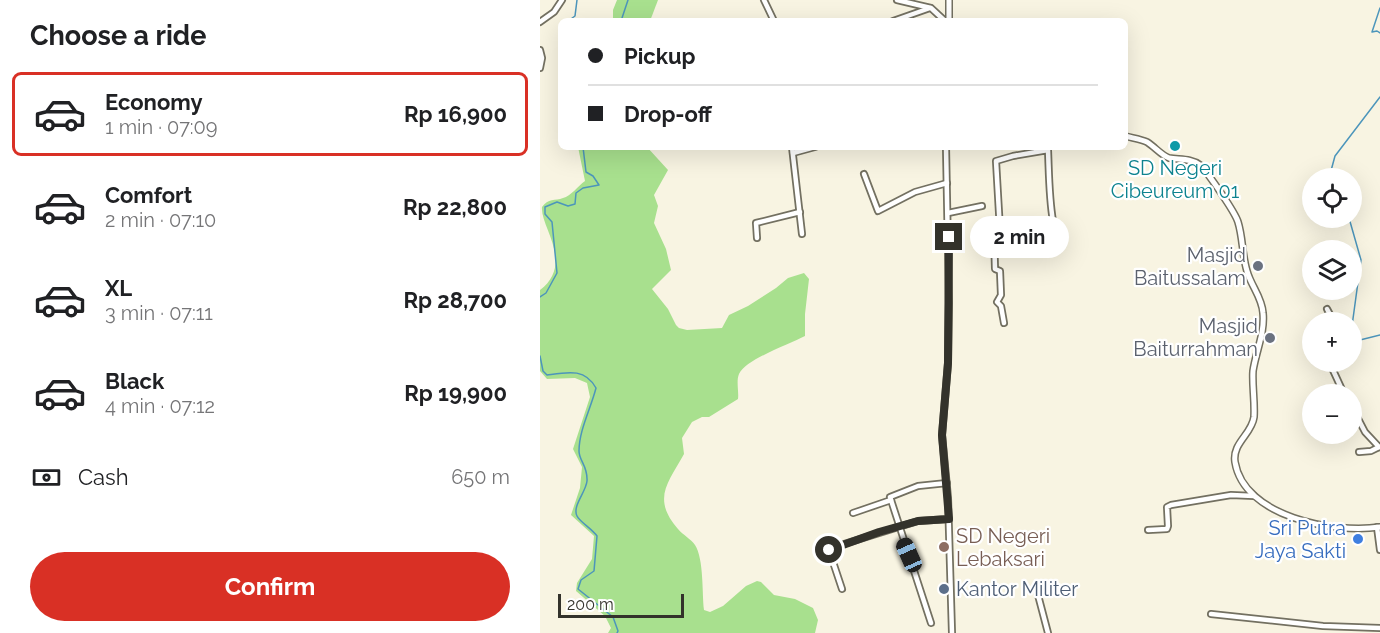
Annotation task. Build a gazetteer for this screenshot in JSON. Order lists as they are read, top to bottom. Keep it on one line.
{"places":["SD Negeri Cibeureum 01","Masjid Baitussalam","Masjid Baiturrahman","Sri Putra Jaya Sakti","SD Negeri Lebaksari","Kantor Militer"],"scale_bar":"200 m","page":{"heading":"Choose a ride","banner":["Pickup","Drop-off"],"list":[{"name":"Economy","note":"1 min · 07:09","value":"Rp 16,900"},{"name":"Comfort","note":"2 min · 07:10","value":"Rp 22,800"},{"name":"XL","note":"3 min · 07:11","value":"Rp 28,700"},{"name":"Black","note":"4 min · 07:12","value":"Rp 19,900"}],"map_buttons":["+","−"],"bubble":"2 min","pay":["Cash","650 m"],"buttons":"Confirm","scale":"200 m"}}
